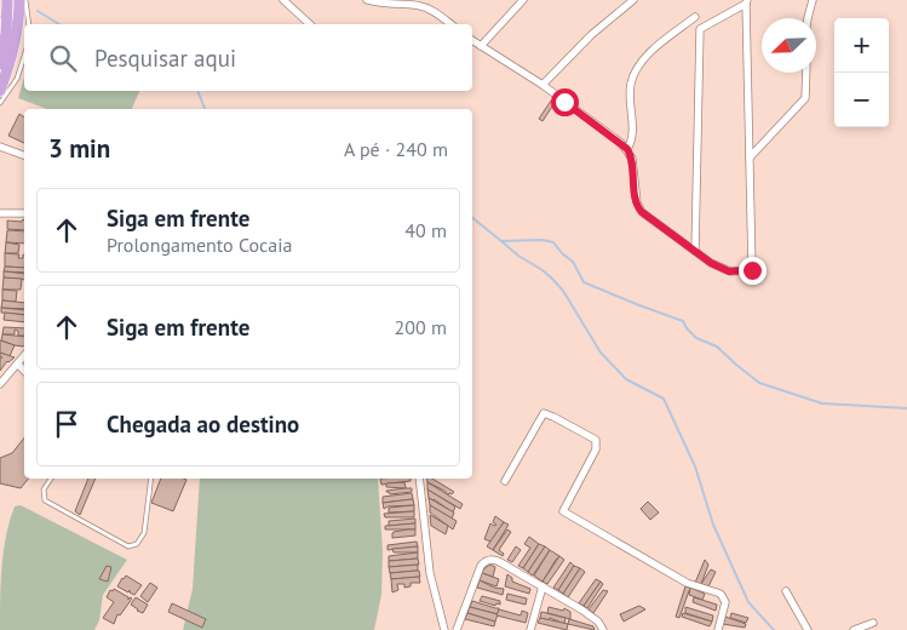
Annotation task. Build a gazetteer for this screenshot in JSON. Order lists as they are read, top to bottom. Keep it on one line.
{"north":"bottom left","page":{"map_buttons":["+","−"],"search":"Pesquisar aqui","heading":["3 min","A pé · 240 m"],"list":[["Siga em frente","Prolongamento Cocaia","40 m"],["Siga em frente","200 m"],"Chegada ao destino"]}}
